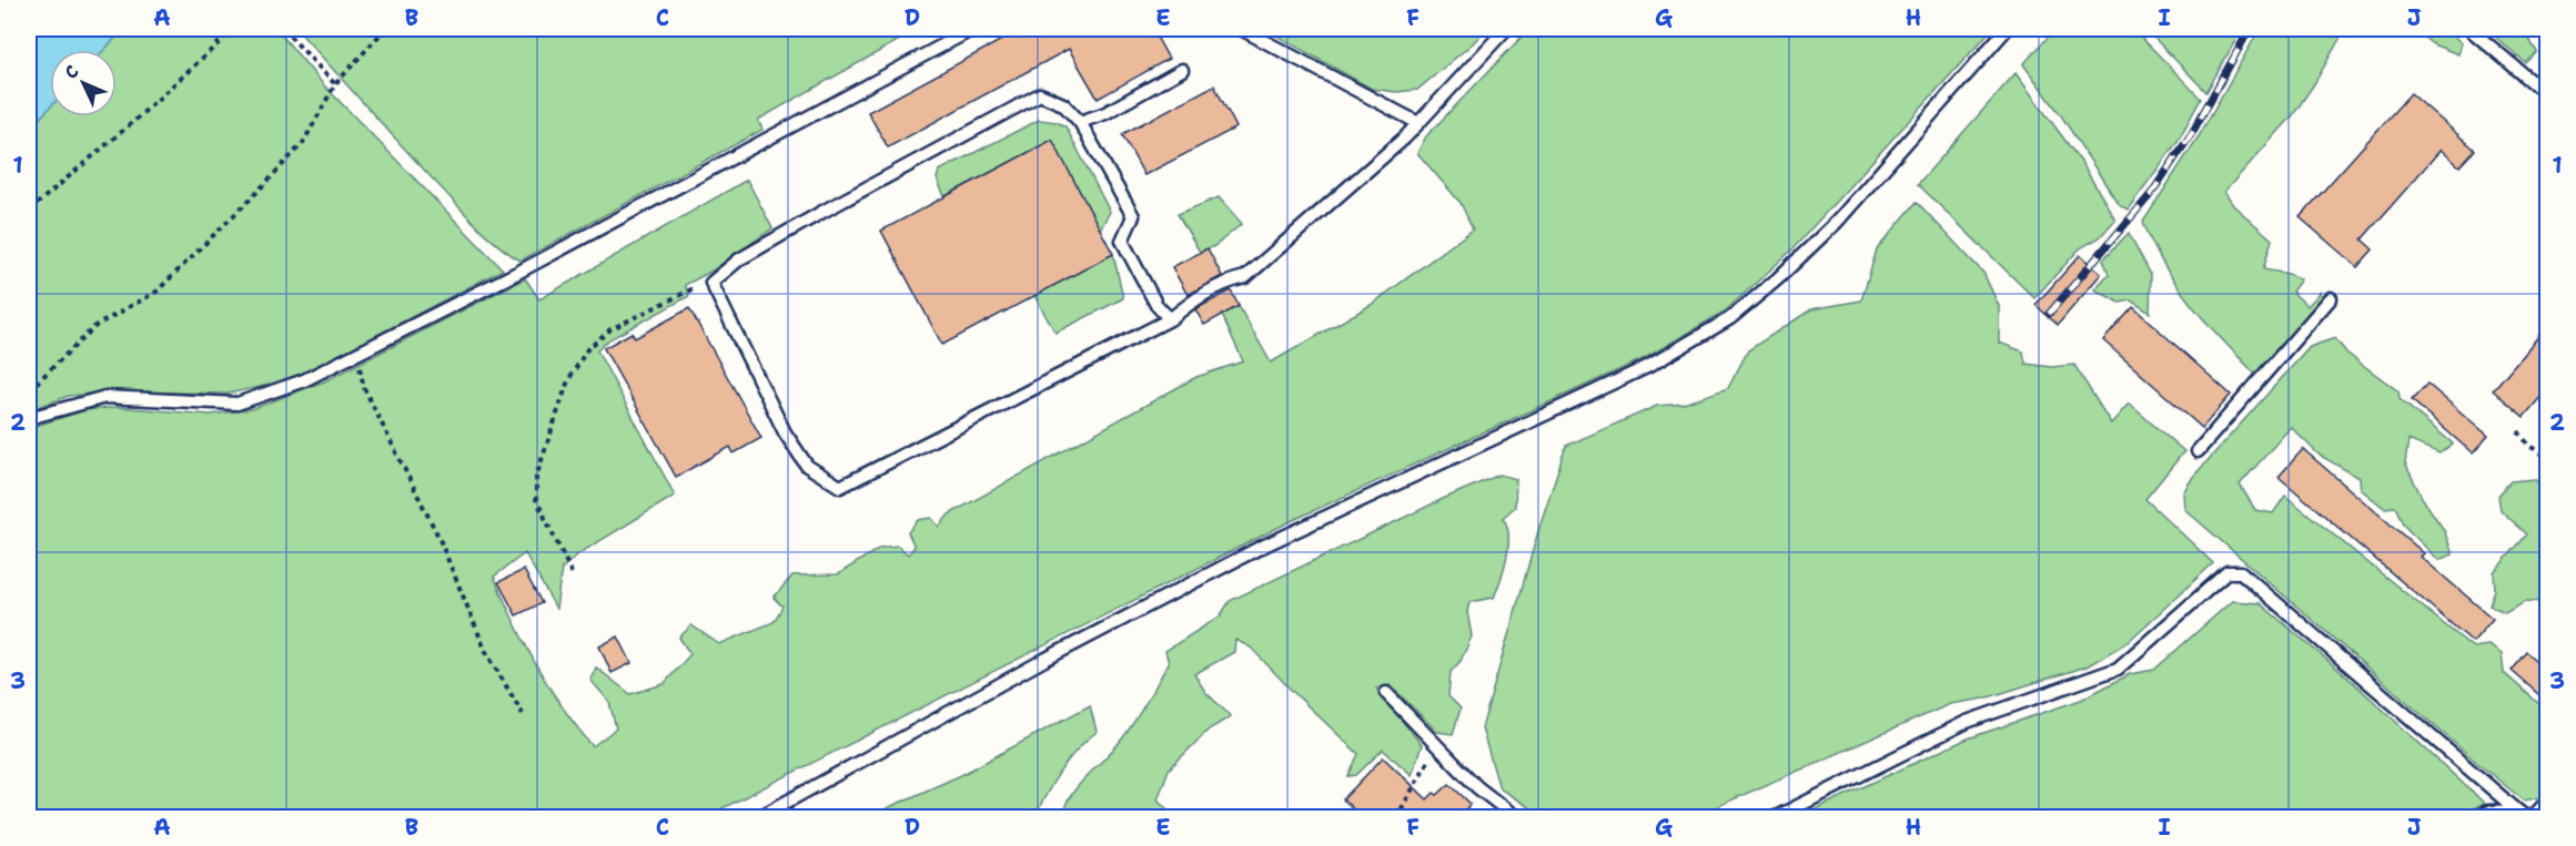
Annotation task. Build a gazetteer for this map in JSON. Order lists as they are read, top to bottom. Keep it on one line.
{"north":"top left","grid":{"columns":["A","B","C","D","E","F","G","H","I","J"],"rows":["1","2","3"]}}
